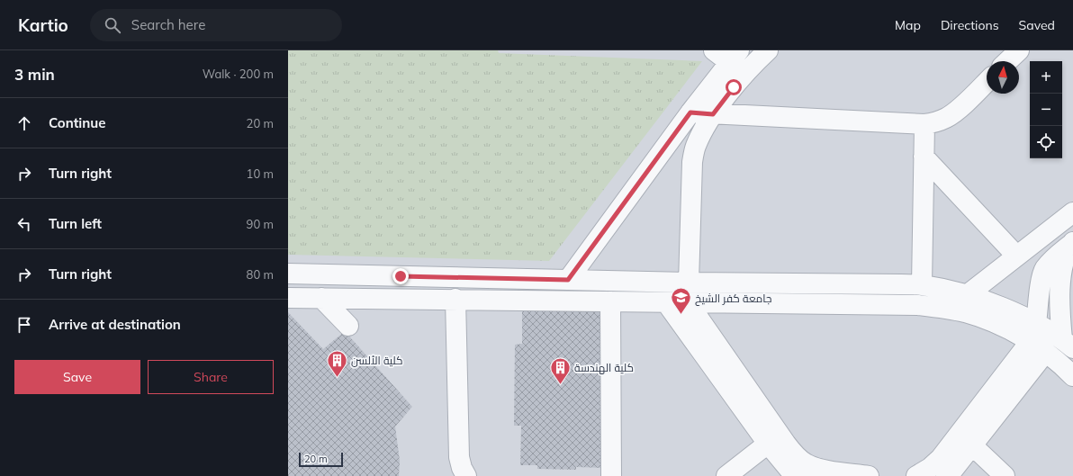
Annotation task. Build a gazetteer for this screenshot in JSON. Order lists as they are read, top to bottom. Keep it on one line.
{"places":{"school or university":["جامعة كفر الشيخ"],"building":["كلية الألسن","كلية الهندسة"]},"scale_bar":"20 m","north":"top","page":{"header":"Kartio","search":"Search here","nav":["Map","Directions","Saved"],"heading":["3 min","Walk · 200 m"],"map_buttons":["+","−"],"list":[["Continue","20 m"],["Turn right","10 m"],["Turn left","90 m"],["Turn right","80 m"],"Arrive at destination"],"buttons":["Save","Share"],"scale":"20 m"}}
